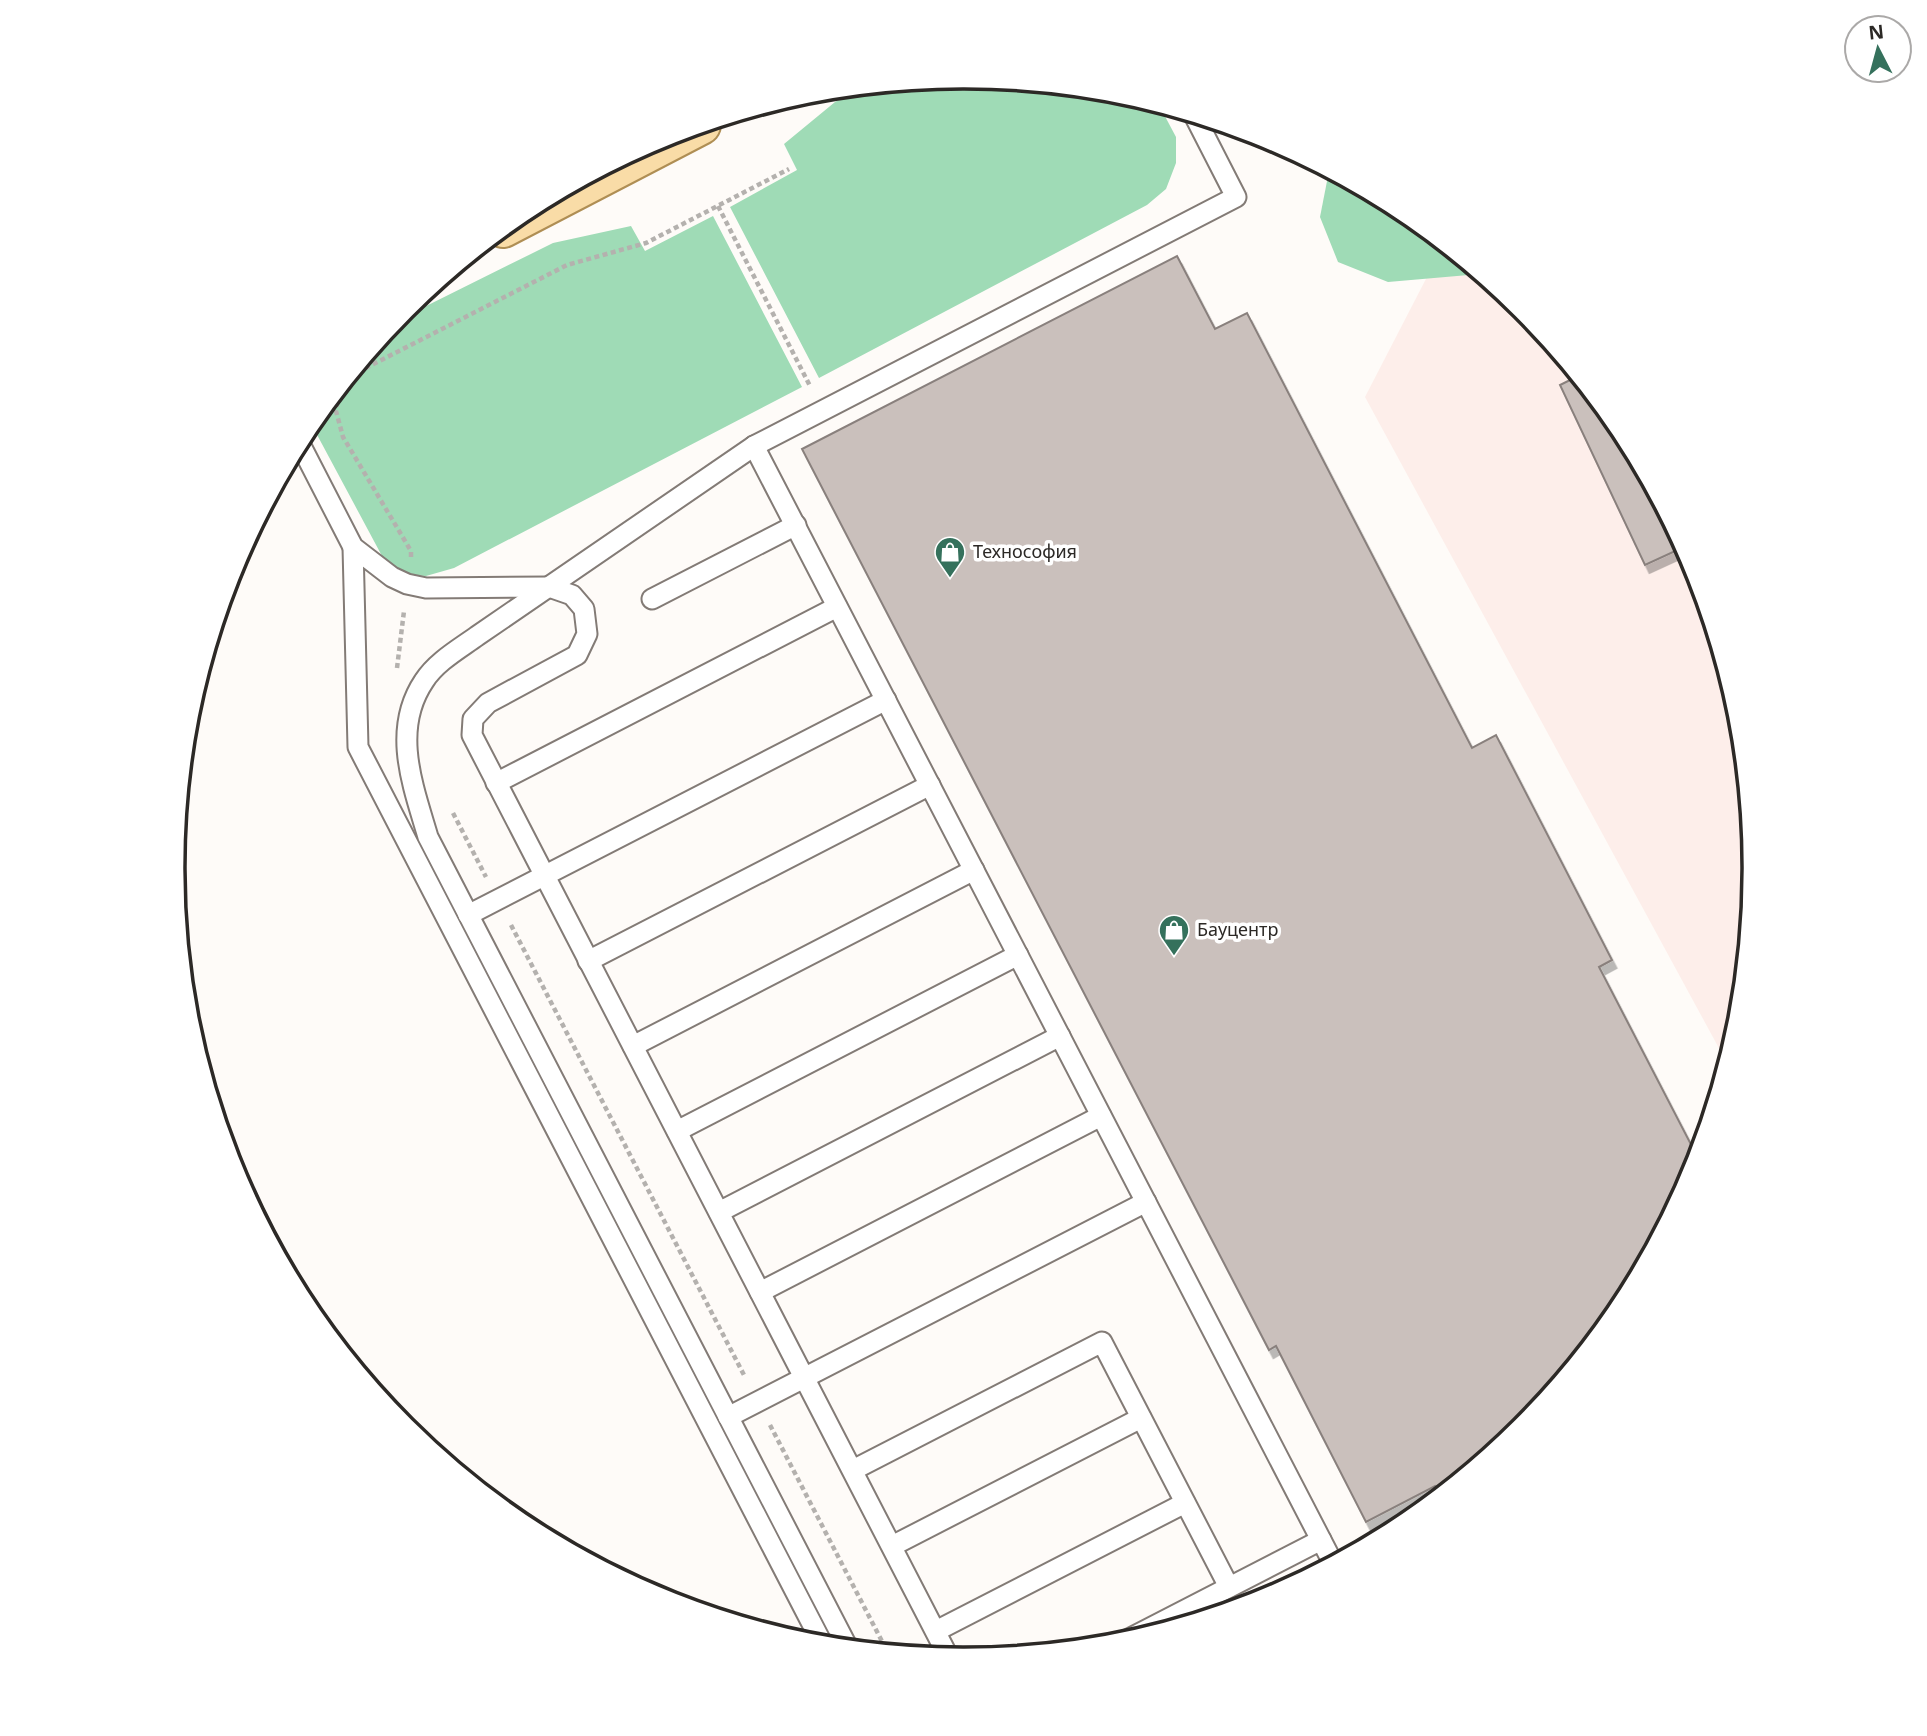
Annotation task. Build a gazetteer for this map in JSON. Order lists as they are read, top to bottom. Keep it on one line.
{"places":{"shop":["Технософия","Бауцентр"]},"north":"top"}
